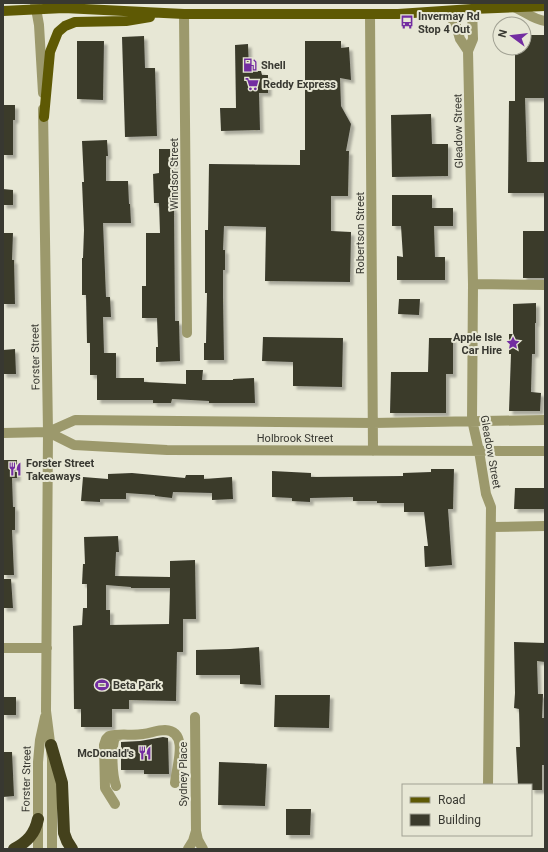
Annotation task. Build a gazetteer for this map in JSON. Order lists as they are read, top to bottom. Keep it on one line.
{"streets":{"street":["Gleadow Street","Windsor Street","Robertson Street","Forster Street","Holbrook Street","Sydney Place"]},"crossings":[["Gleadow Street","Holbrook Street"],["Robertson Street","Holbrook Street"],["Forster Street","Holbrook Street"]],"places":{"bus stop":["Invermay Rd Stop 4 Out"],"fuel station":["Shell"],"supermarket":["Reddy Express"],"place":["Apple Isle Car Hire"],"restaurant":["Forster Street Takeaways","McDonald's"],"sports":["Beta Park"]},"legend":["Road","Building"],"north":"left"}
